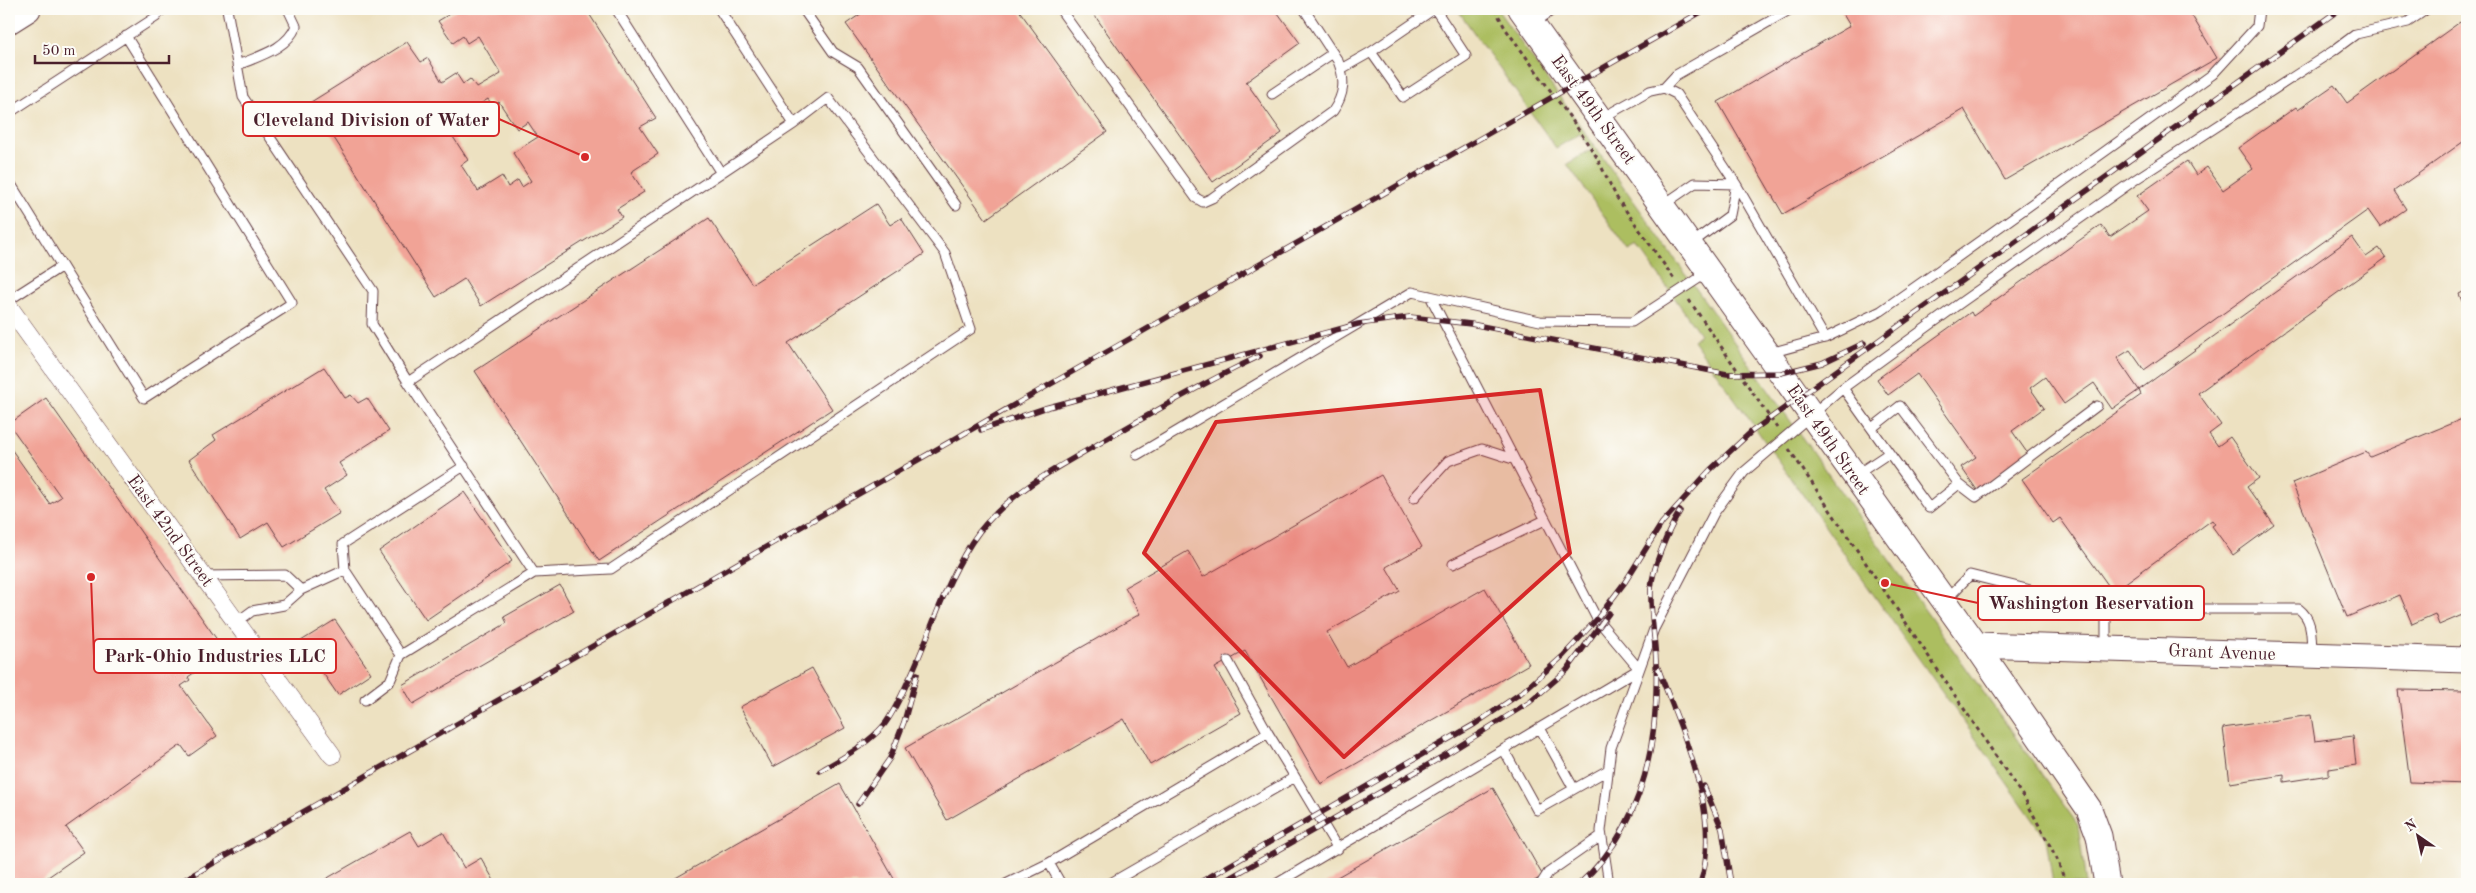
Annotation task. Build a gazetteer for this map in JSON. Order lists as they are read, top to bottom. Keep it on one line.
{"streets":{"street":["East 49th Street","East 42nd Street","Grant Avenue"]},"crossings":[["East 49th Street","Grant Avenue"]],"places":["Cleveland Division of Water","Park-Ohio Industries LLC","Washington Reservation"],"scale_bar":"50 m","north":"top left"}
